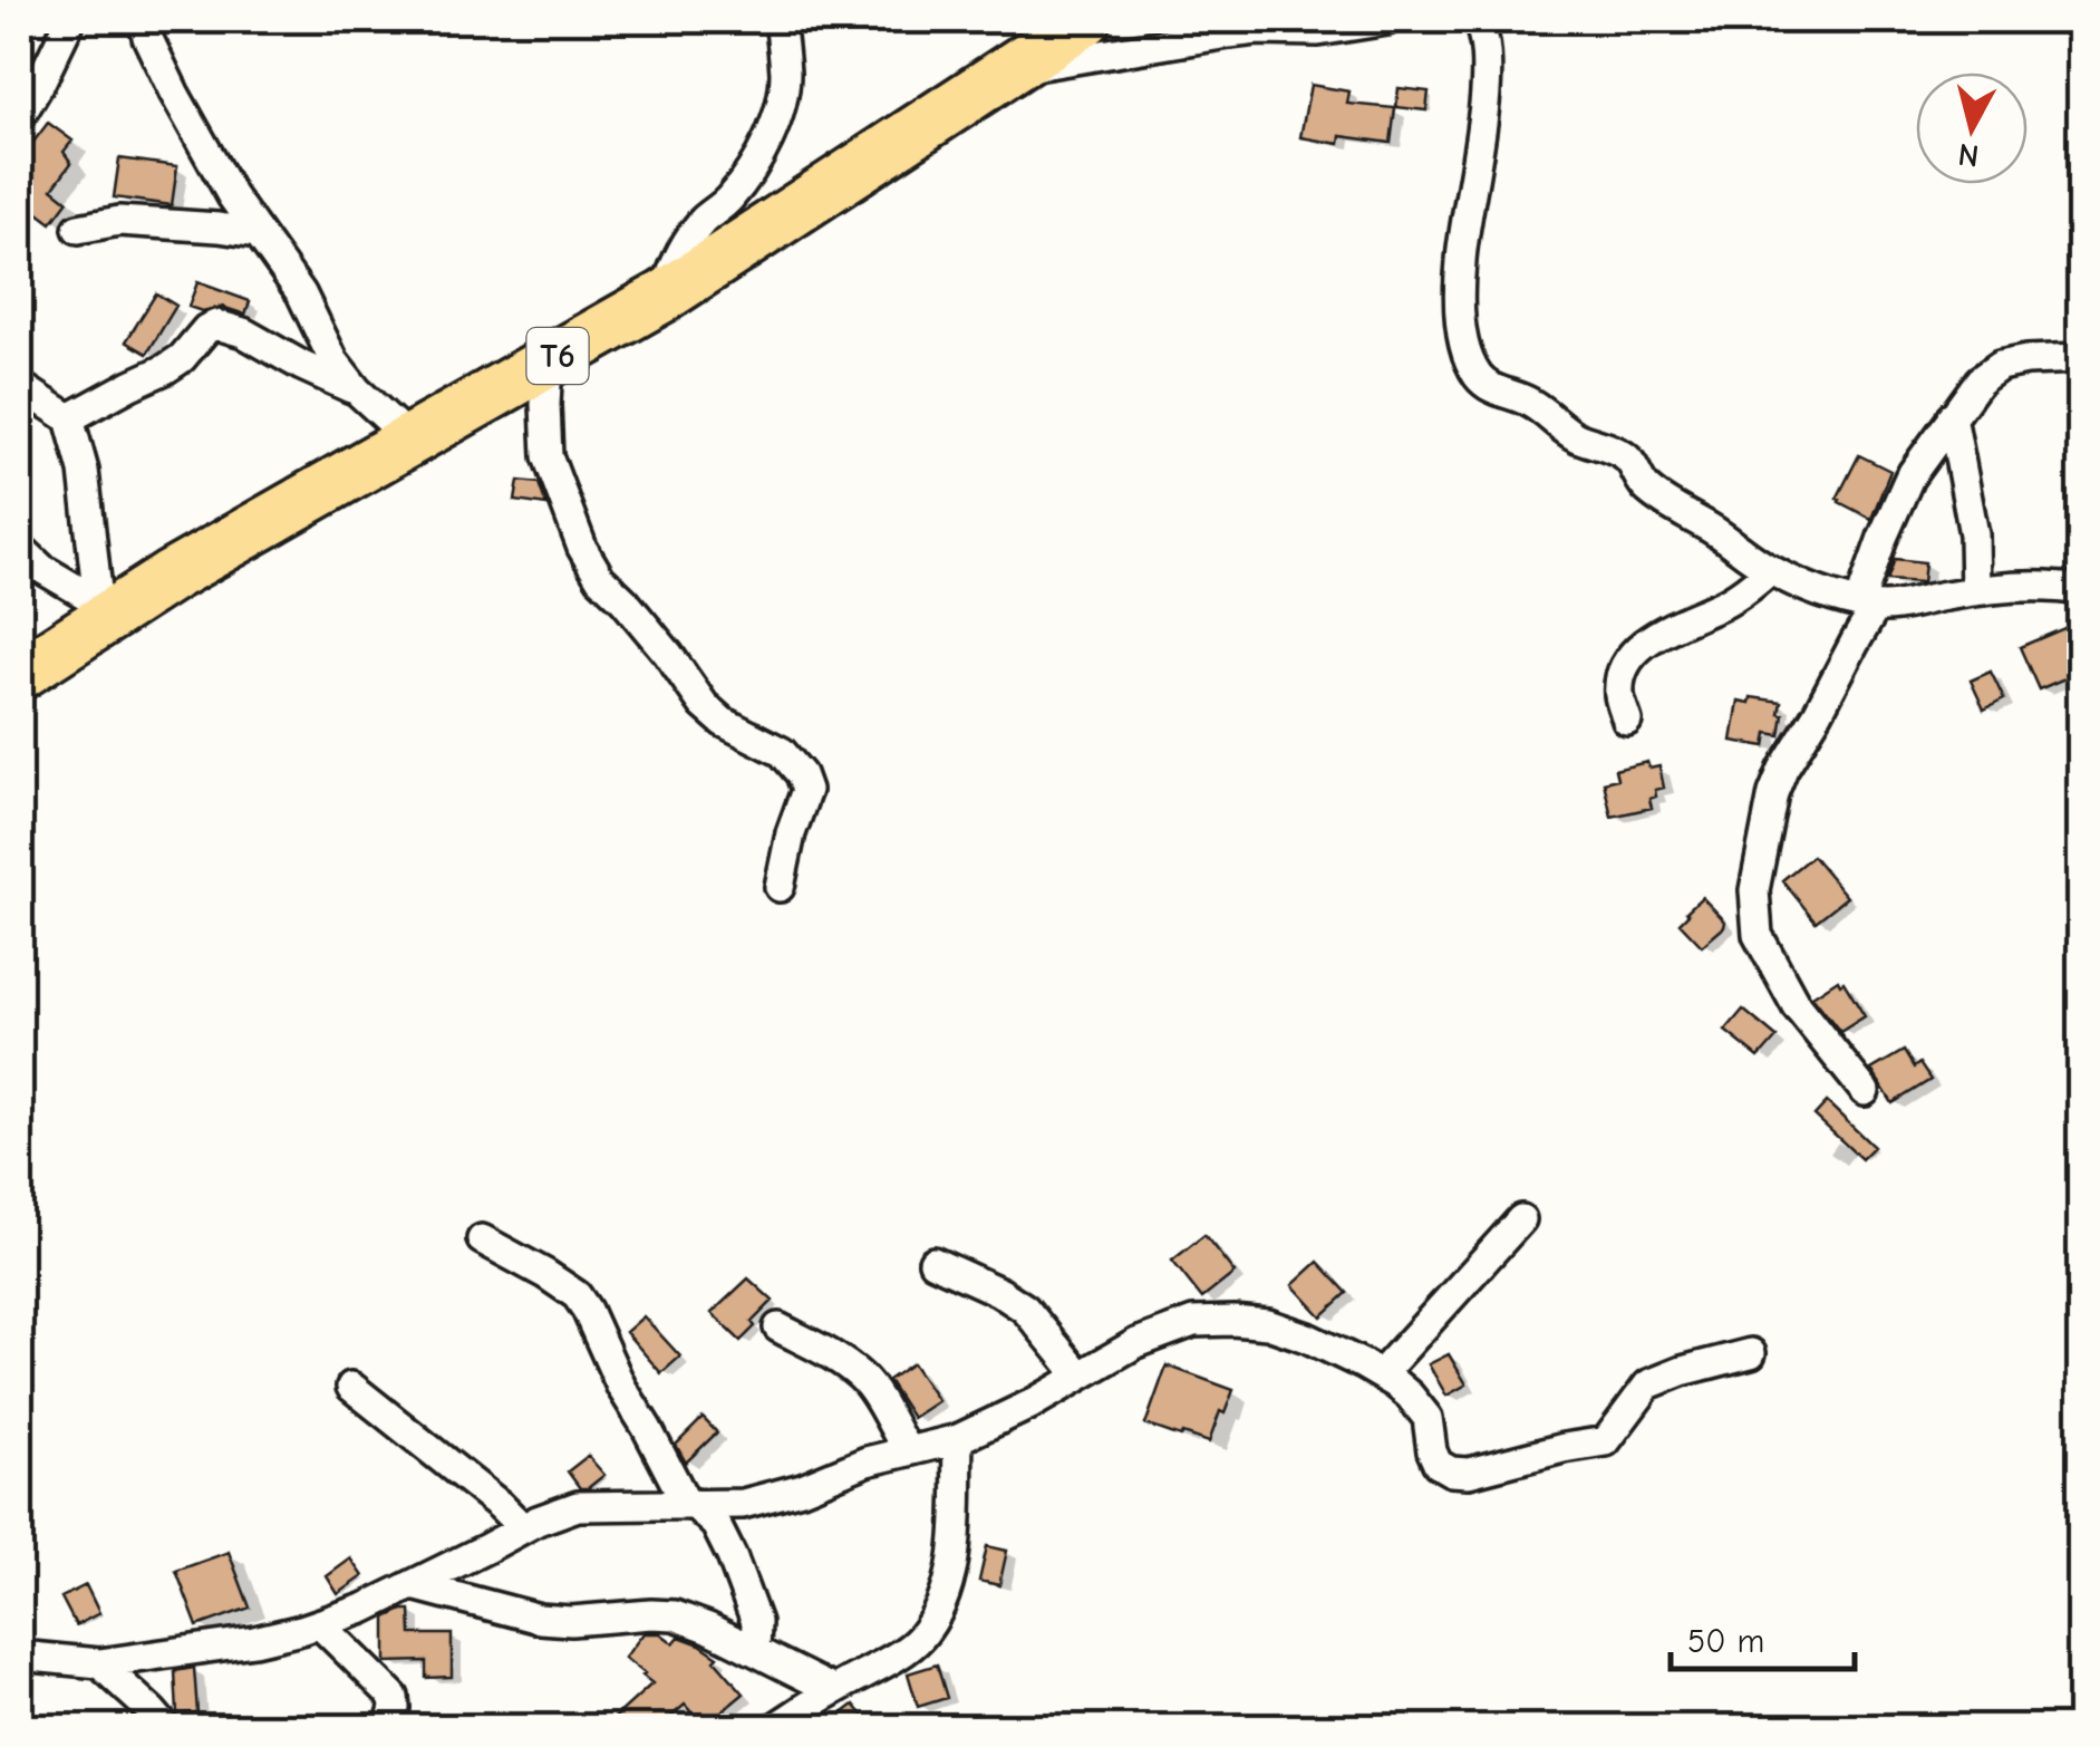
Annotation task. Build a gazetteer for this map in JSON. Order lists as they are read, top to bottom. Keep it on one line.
{"streets":{"highway":["T6"]},"scale_bar":"50 m","north":"bottom"}
